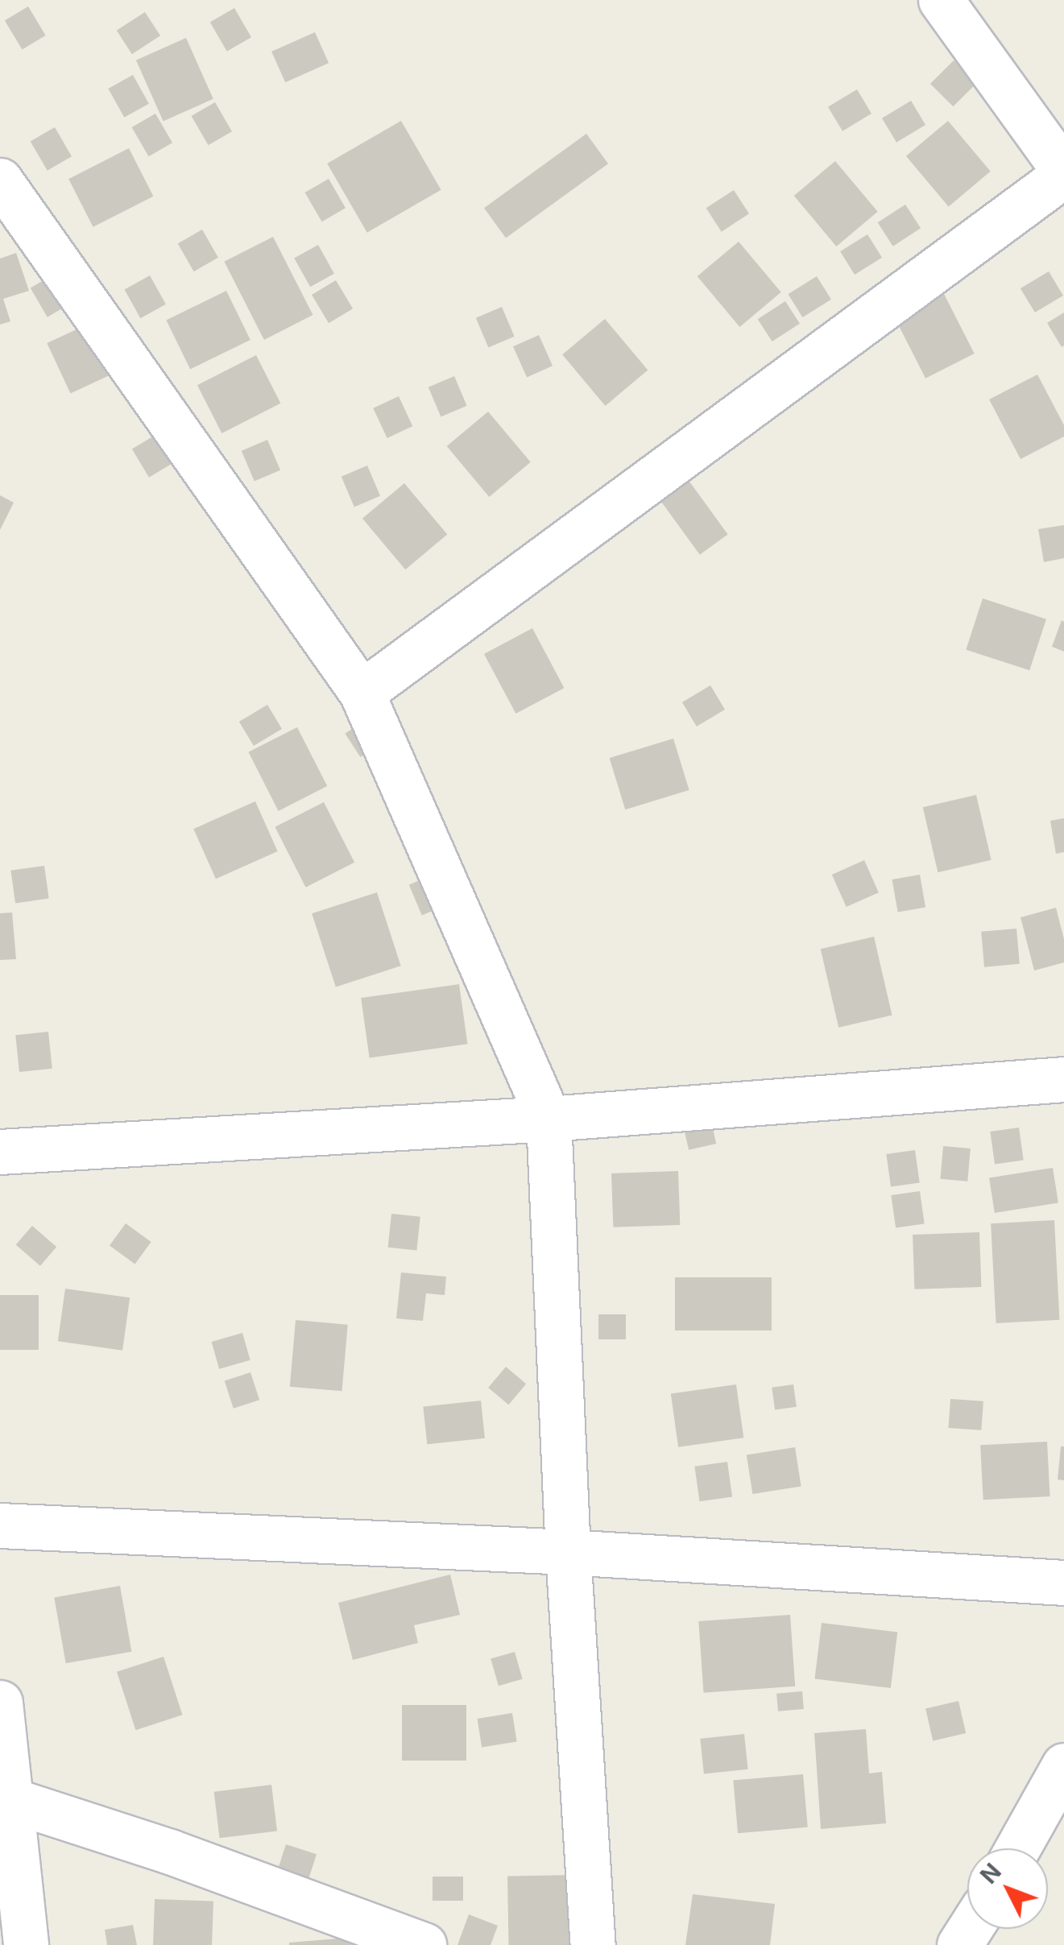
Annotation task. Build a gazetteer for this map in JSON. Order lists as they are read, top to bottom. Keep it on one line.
{"north":"top left"}
